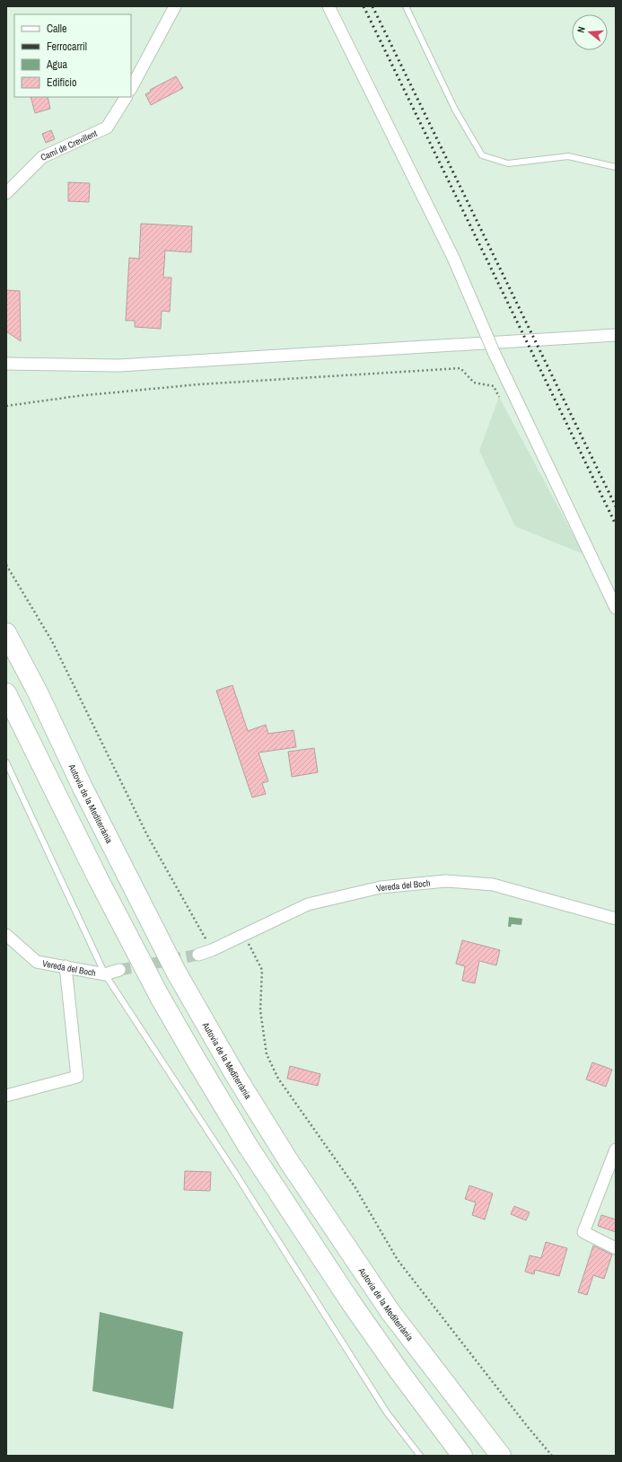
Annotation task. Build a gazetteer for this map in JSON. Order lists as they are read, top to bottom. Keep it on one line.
{"streets":{"highway":["Autovia de la Mediterrània"],"street":["Camí de Crevillent","Vereda del Boch"]},"legend":["Calle","Ferrocarril","Agua","Edificio"],"north":"left"}
